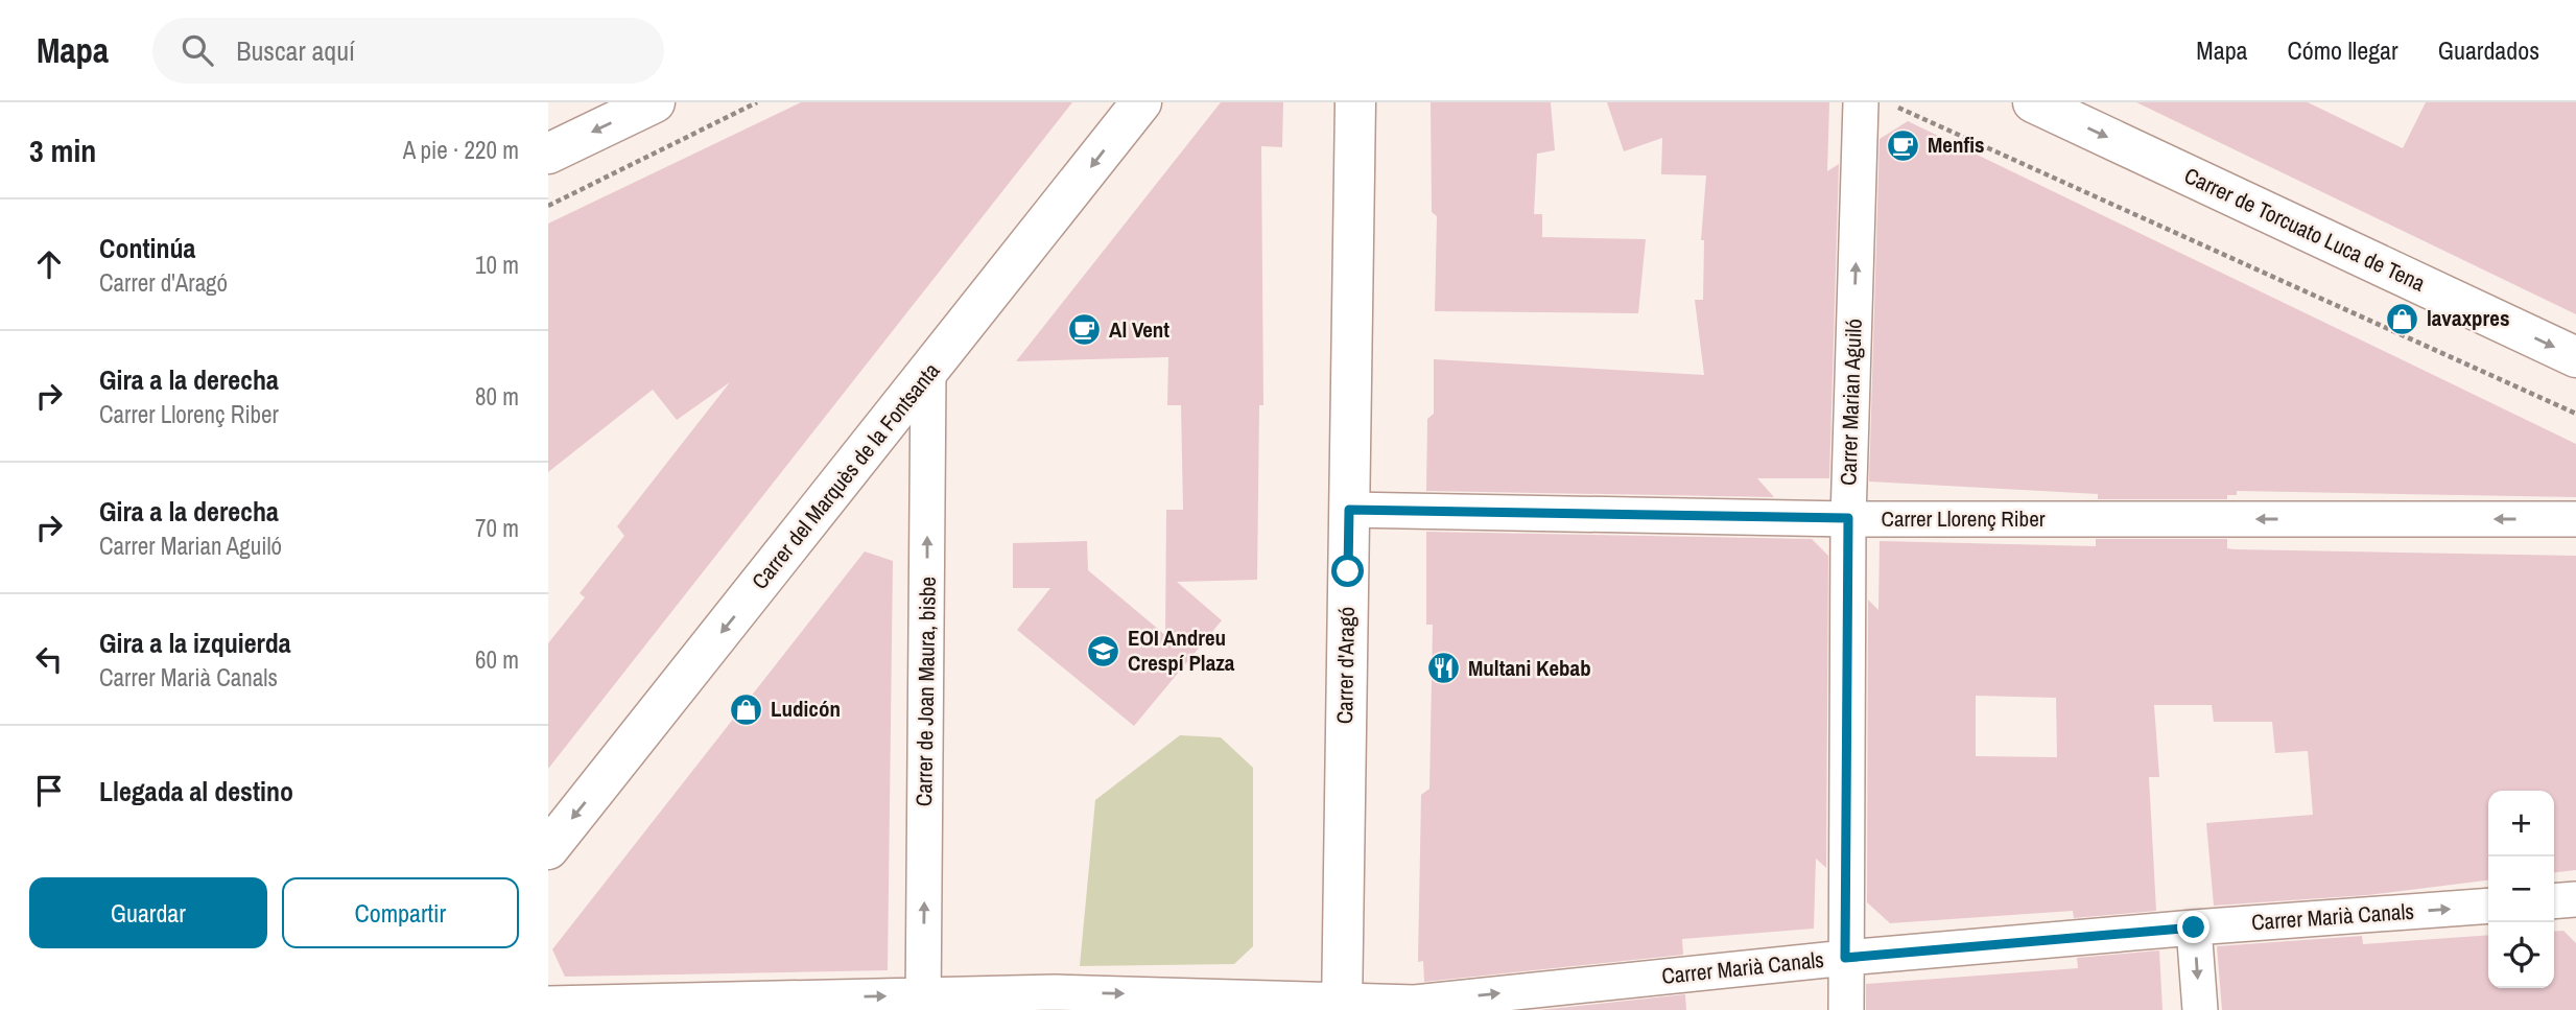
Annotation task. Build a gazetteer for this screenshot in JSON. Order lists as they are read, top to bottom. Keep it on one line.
{"streets":{"street":["Carrer de Torcuato Luca de Tena","Carrer Marian Aguiló","Carrer del Marquès de la Fontsanta","Carrer Llorenç Riber","Carrer d'Aragó","Carrer de Joan Maura, bisbe","Carrer Marià Canals"]},"crossings":[["Carrer Marian Aguiló","Carrer Llorenç Riber"],["Carrer Marian Aguiló","Carrer Marià Canals"],["Carrer del Marquès de la Fontsanta","Carrer de Joan Maura, bisbe"],["Carrer Llorenç Riber","Carrer d'Aragó"],["Carrer d'Aragó","Carrer Marià Canals"],["Carrer de Joan Maura, bisbe","Carrer Marià Canals"]],"one_way":["Carrer de Torcuato Luca de Tena","Carrer Marian Aguiló","Carrer del Marquès de la Fontsanta","Carrer Llorenç Riber","Carrer de Joan Maura, bisbe","Carrer Marià Canals"],"places":{"cafe":["Menfis","Al Vent"],"shop":["lavaxpres","Ludicón"],"school or university":["EOI Andreu Crespí Plaza"],"restaurant":["Multani Kebab"]},"page":{"header":"Mapa","search":"Buscar aquí","nav":["Mapa","Cómo llegar","Guardados"],"heading":["3 min","A pie · 220 m"],"list":[["Continúa","Carrer d'Aragó","10 m"],["Gira a la derecha","Carrer Llorenç Riber","80 m"],["Gira a la derecha","Carrer Marian Aguiló","70 m"],["Gira a la izquierda","Carrer Marià Canals","60 m"],"Llegada al destino"],"map_buttons":["+","−"],"buttons":["Guardar","Compartir"]}}
